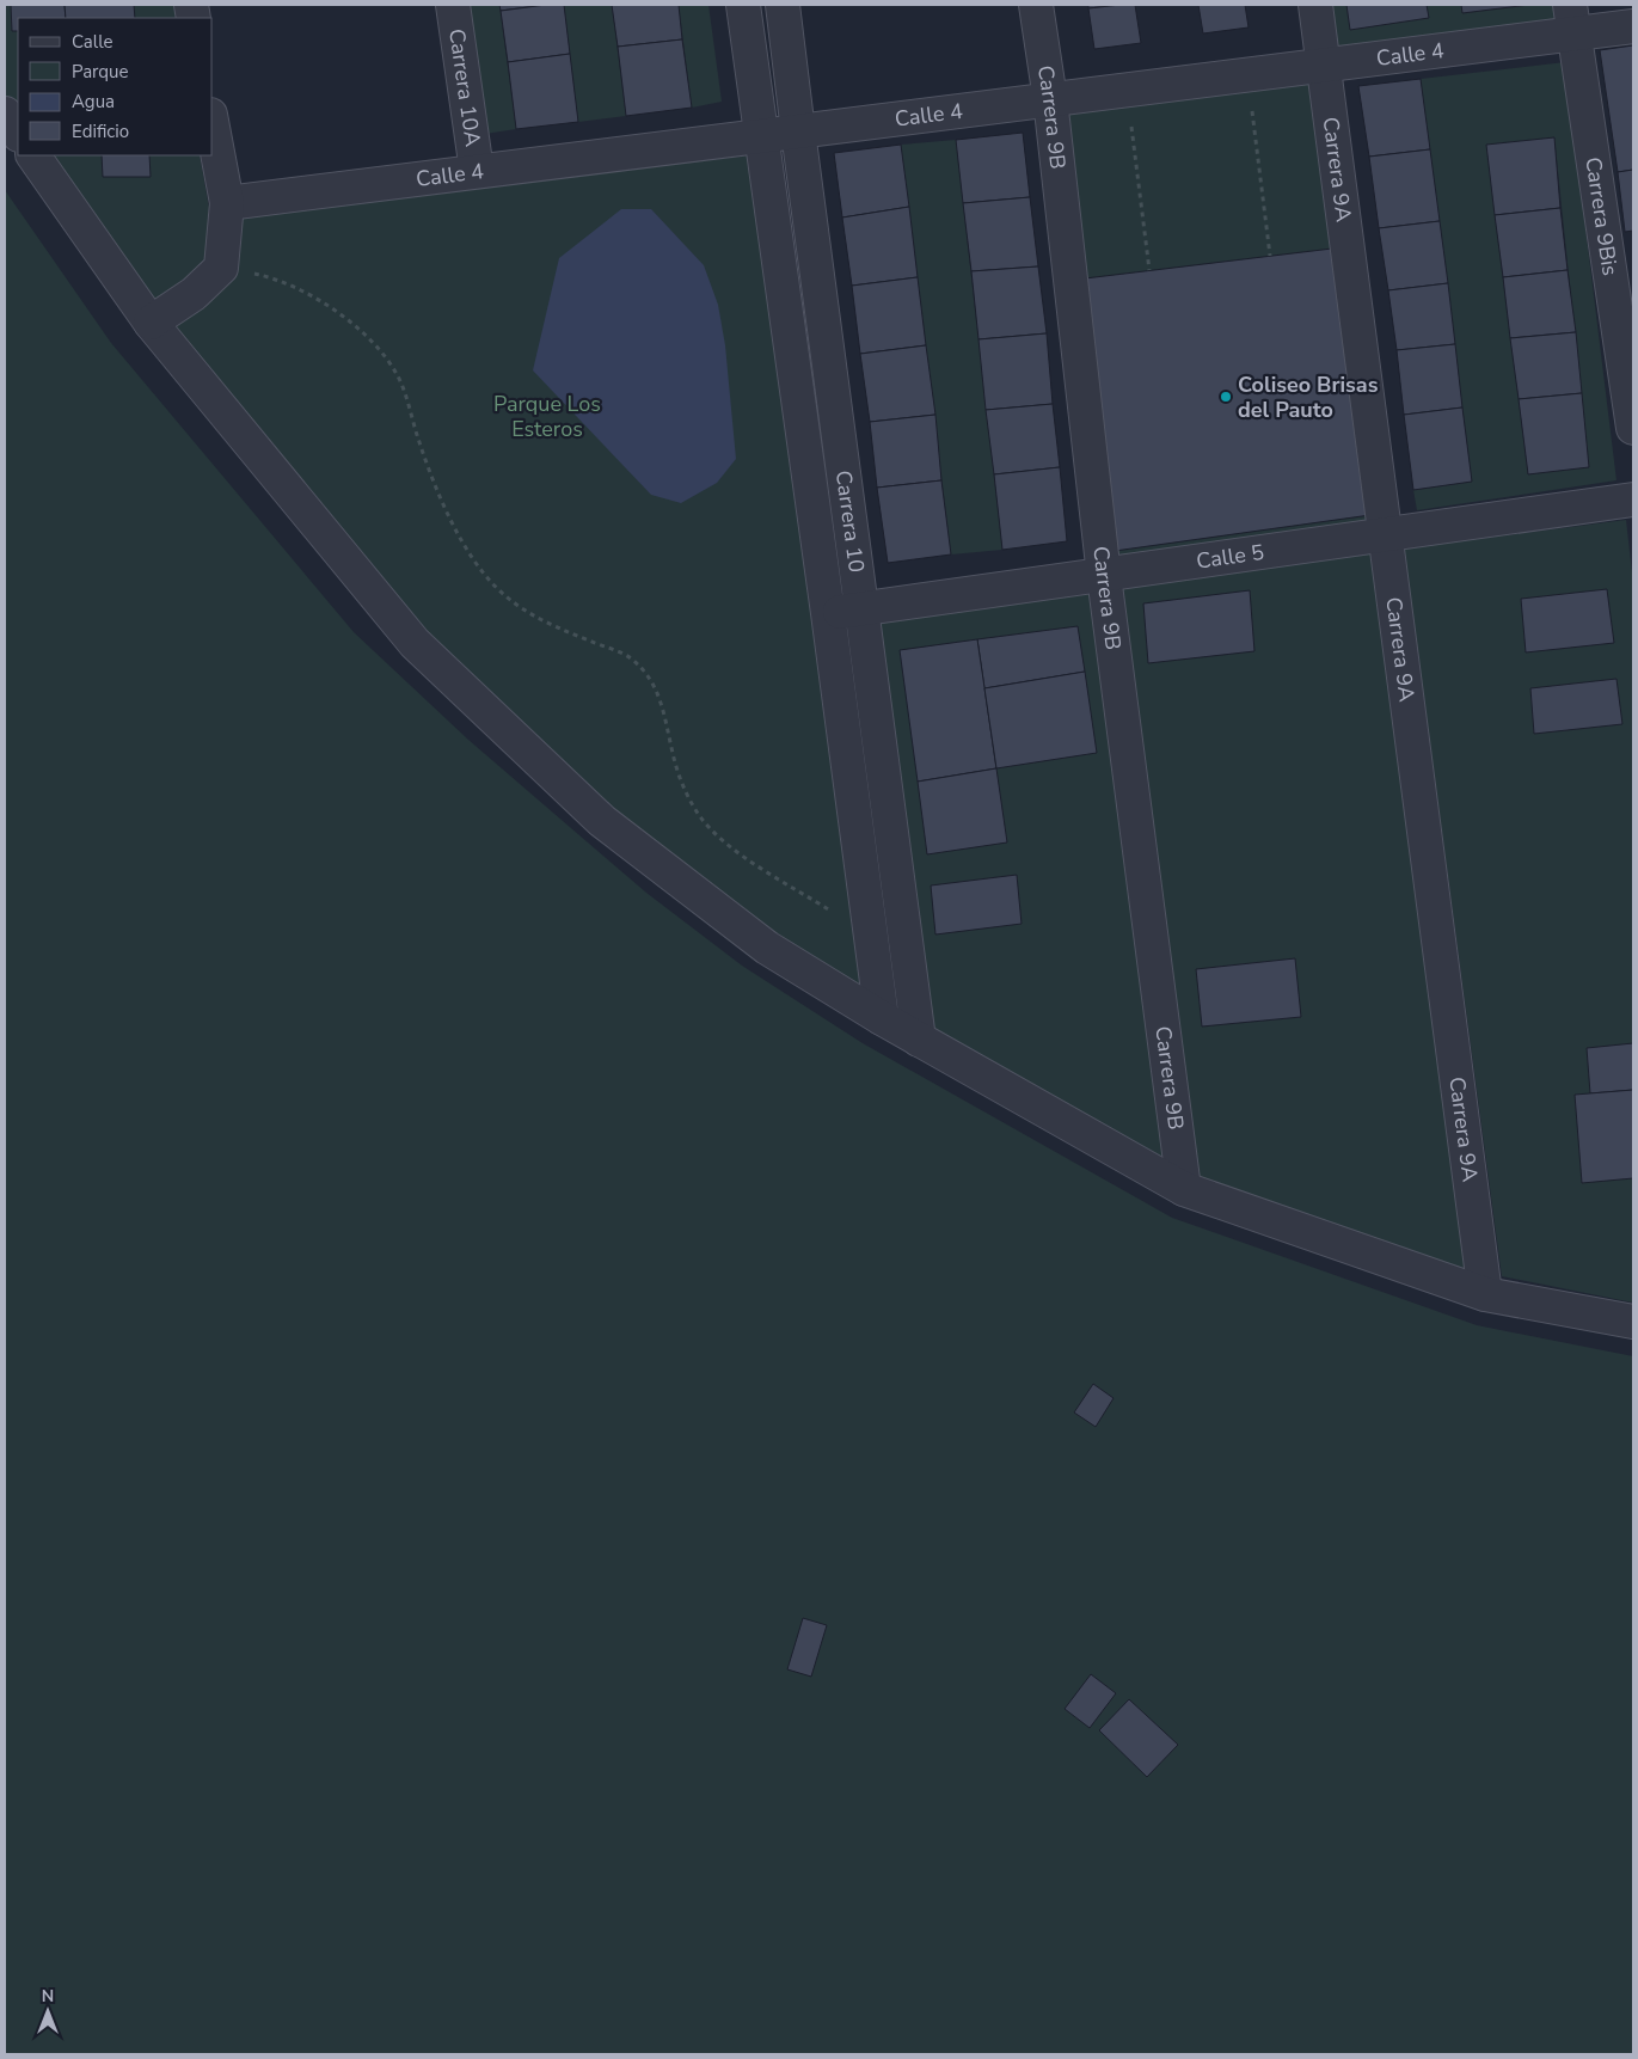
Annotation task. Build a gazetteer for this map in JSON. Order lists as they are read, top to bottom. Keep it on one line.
{"streets":{"street":["Calle 4","Carrera 10A","Carrera 9B","Carrera 9A","Carrera 9Bis","Carrera 10","Calle 5"]},"crossings":[["Calle 4","Carrera 10A"],["Calle 4","Carrera 9B"],["Calle 4","Carrera 9A"],["Calle 4","Carrera 9Bis"],["Calle 4","Carrera 10"],["Carrera 9B","Calle 5"],["Carrera 9A","Calle 5"],["Carrera 10","Calle 5"]],"parks":["Parque Los Esteros"],"places":["Coliseo Brisas del Pauto"],"legend":["Calle","Parque","Agua","Edificio"],"north":"top"}
